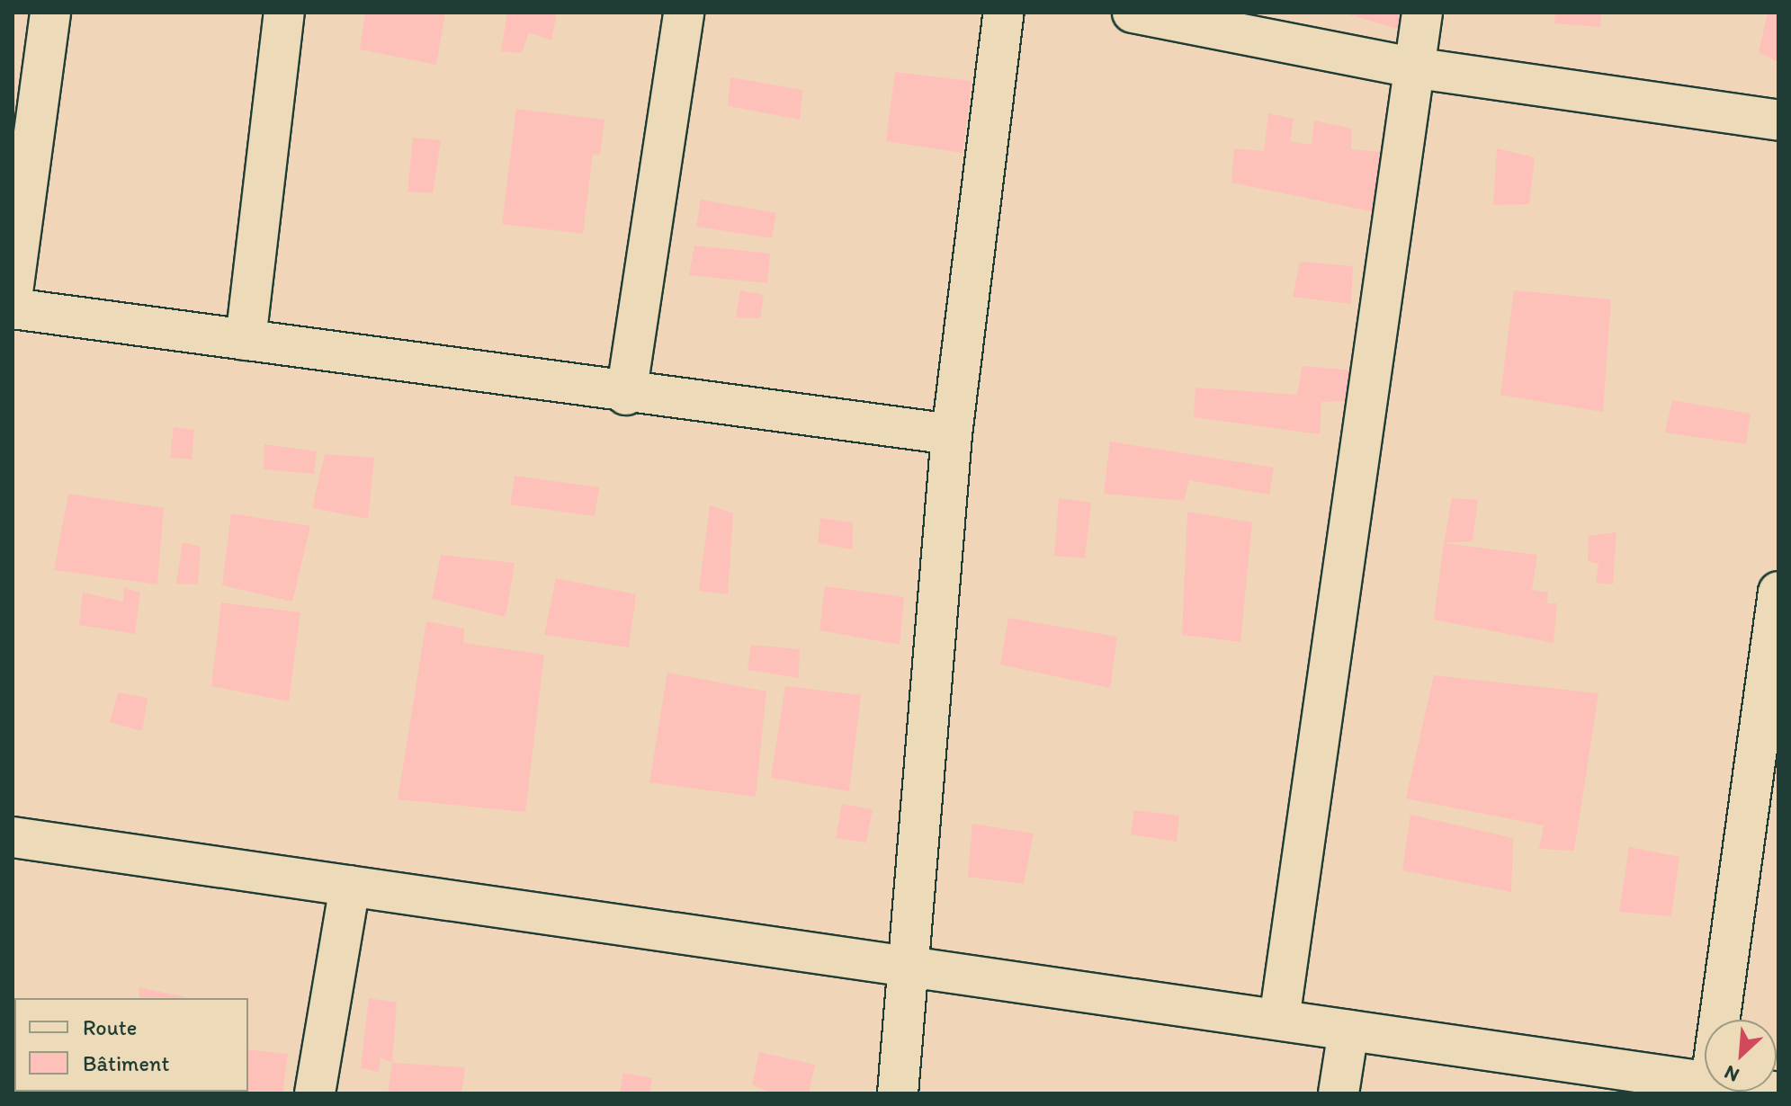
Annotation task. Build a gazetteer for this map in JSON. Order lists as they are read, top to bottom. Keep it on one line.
{"legend":["Route","Bâtiment"],"north":"bottom left"}
